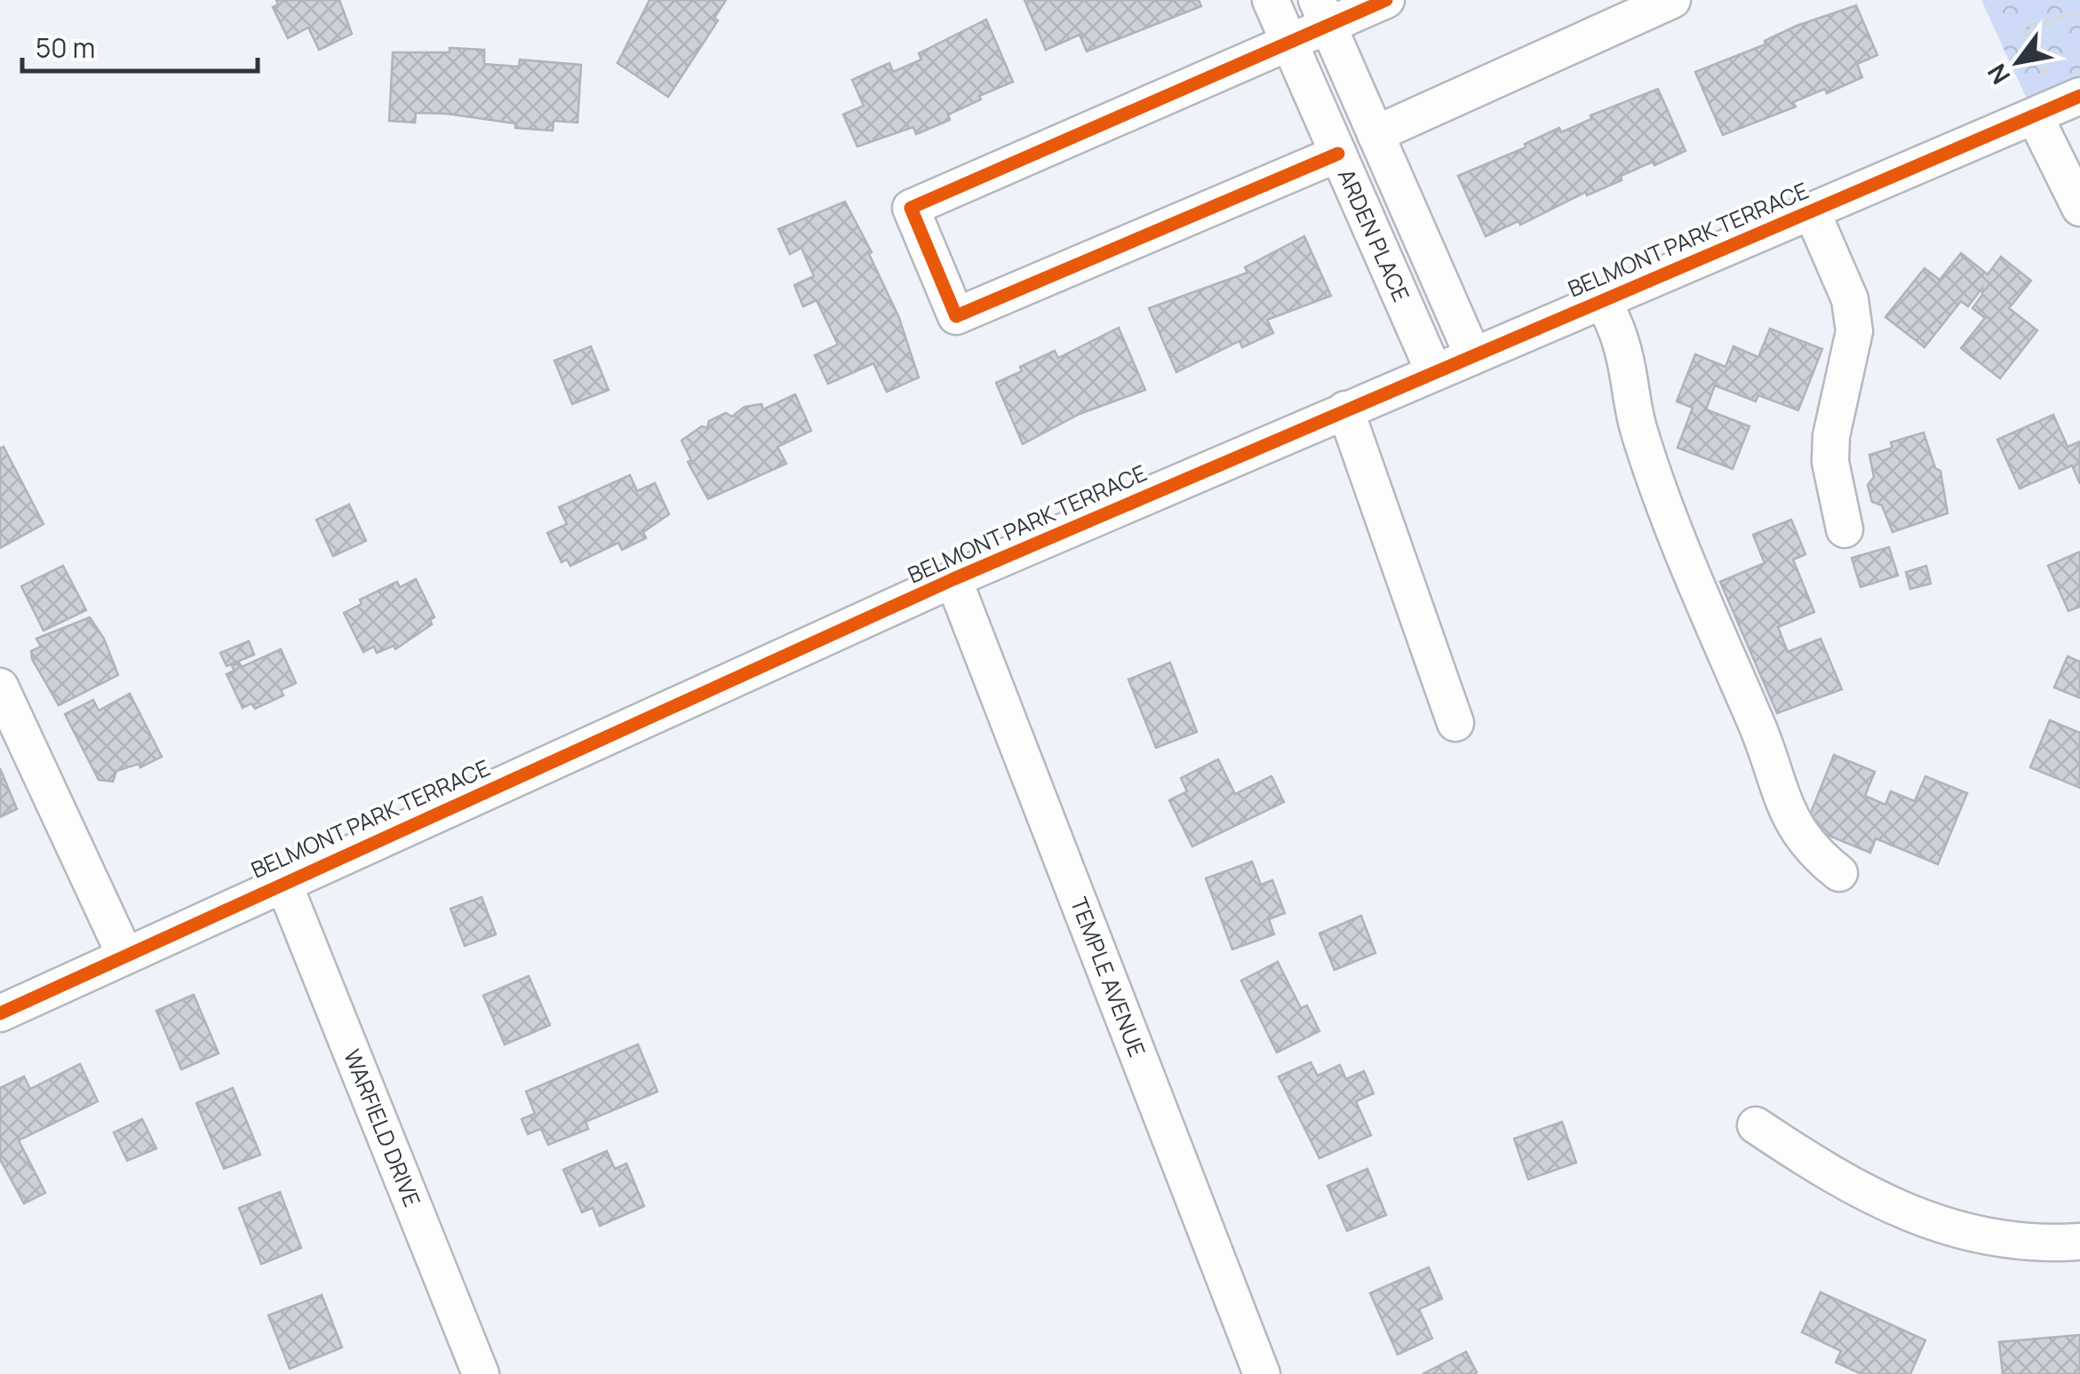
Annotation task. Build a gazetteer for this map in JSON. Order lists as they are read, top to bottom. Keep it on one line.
{"streets":{"street":["ARDEN PLACE","BELMONT PARK TERRACE","TEMPLE AVENUE","WARFIELD DRIVE"]},"crossings":[["ARDEN PLACE","BELMONT PARK TERRACE"],["BELMONT PARK TERRACE","TEMPLE AVENUE"],["BELMONT PARK TERRACE","WARFIELD DRIVE"]],"scale_bar":"50 m","north":"bottom left"}
